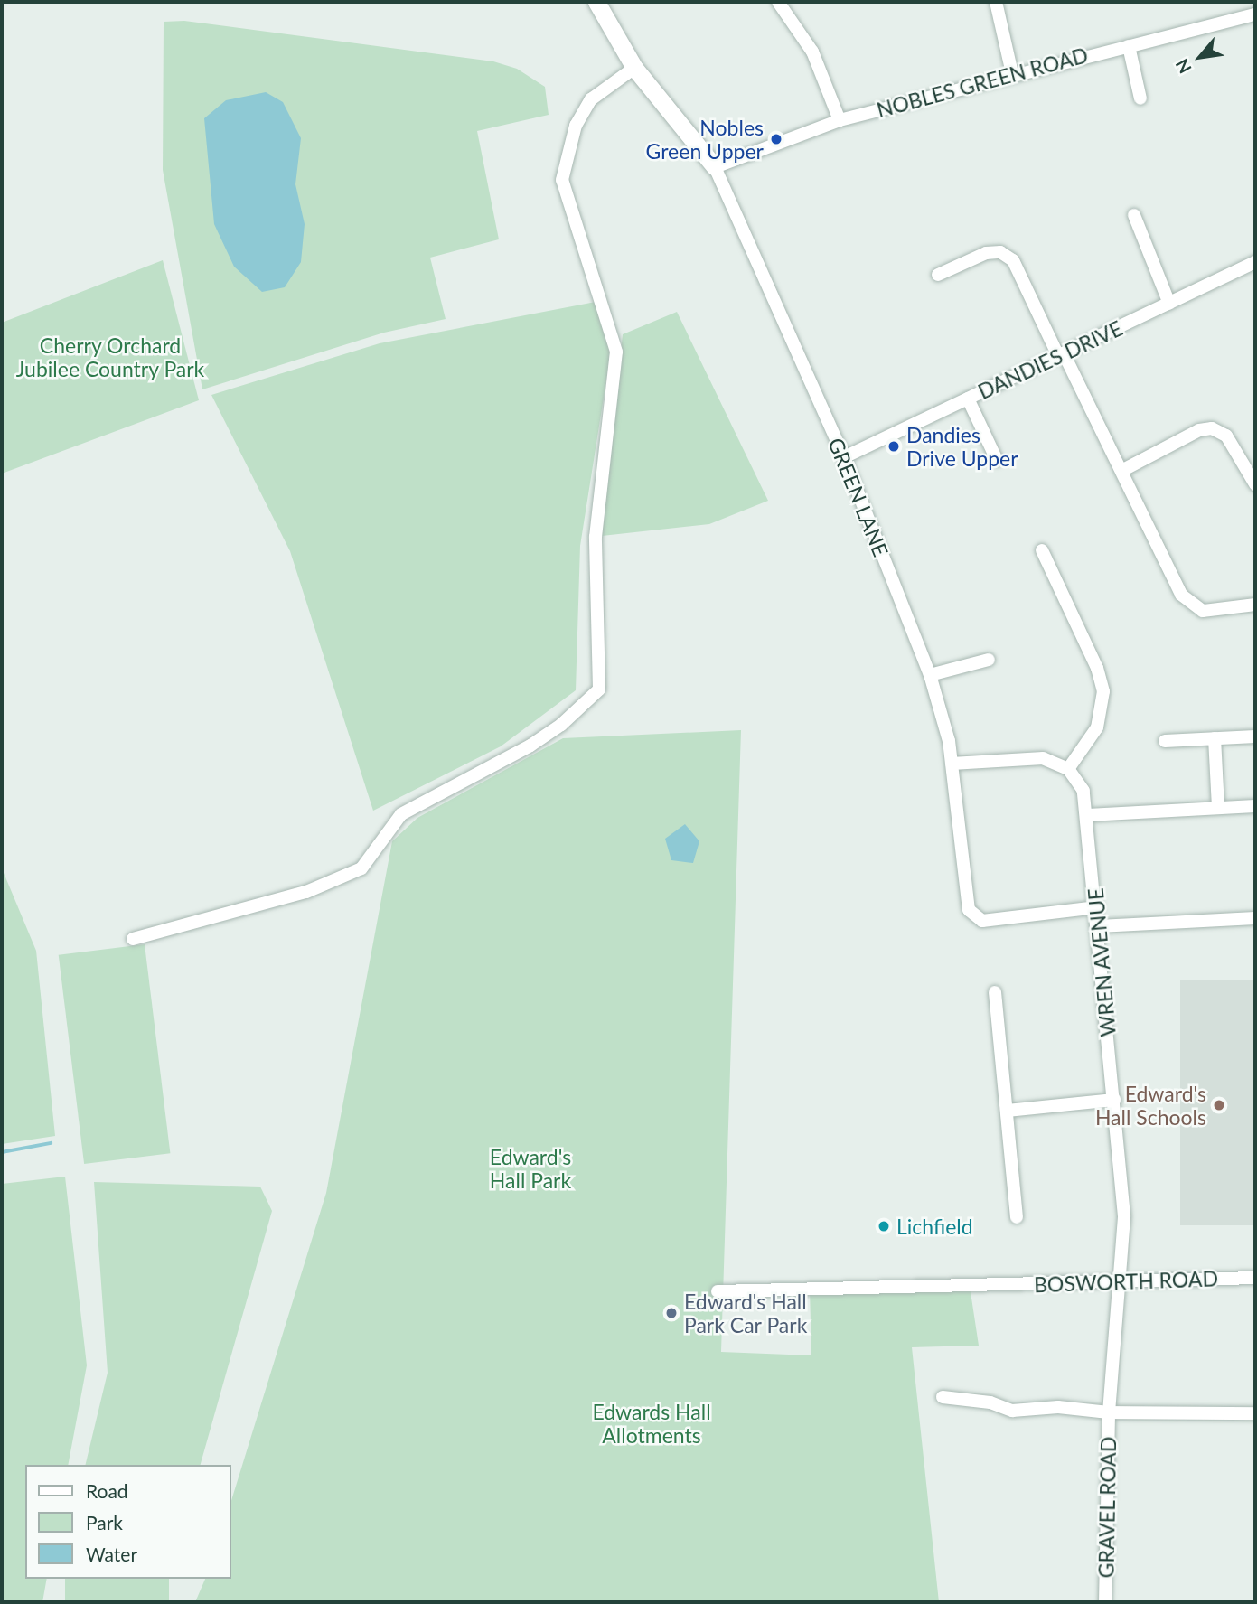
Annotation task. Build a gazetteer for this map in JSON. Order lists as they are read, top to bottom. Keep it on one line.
{"streets":{"street":["NOBLES GREEN ROAD","DANDIES DRIVE","GREEN LANE","WREN AVENUE","BOSWORTH ROAD","GRAVEL ROAD"]},"crossings":[["NOBLES GREEN ROAD","GREEN LANE"],["DANDIES DRIVE","GREEN LANE"],["GREEN LANE","WREN AVENUE"],["WREN AVENUE","BOSWORTH ROAD"],["WREN AVENUE","GRAVEL ROAD"],["BOSWORTH ROAD","GRAVEL ROAD"]],"parks":["Cherry Orchard Jubilee Country Park","Edward's Hall Park","Edwards Hall Allotments"],"places":["Nobles Green Upper","Dandies Drive Upper","Edward's Hall Schools","Lichfield","Edward's Hall Park Car Park"],"legend":["Road","Park","Water"],"north":"bottom left"}
